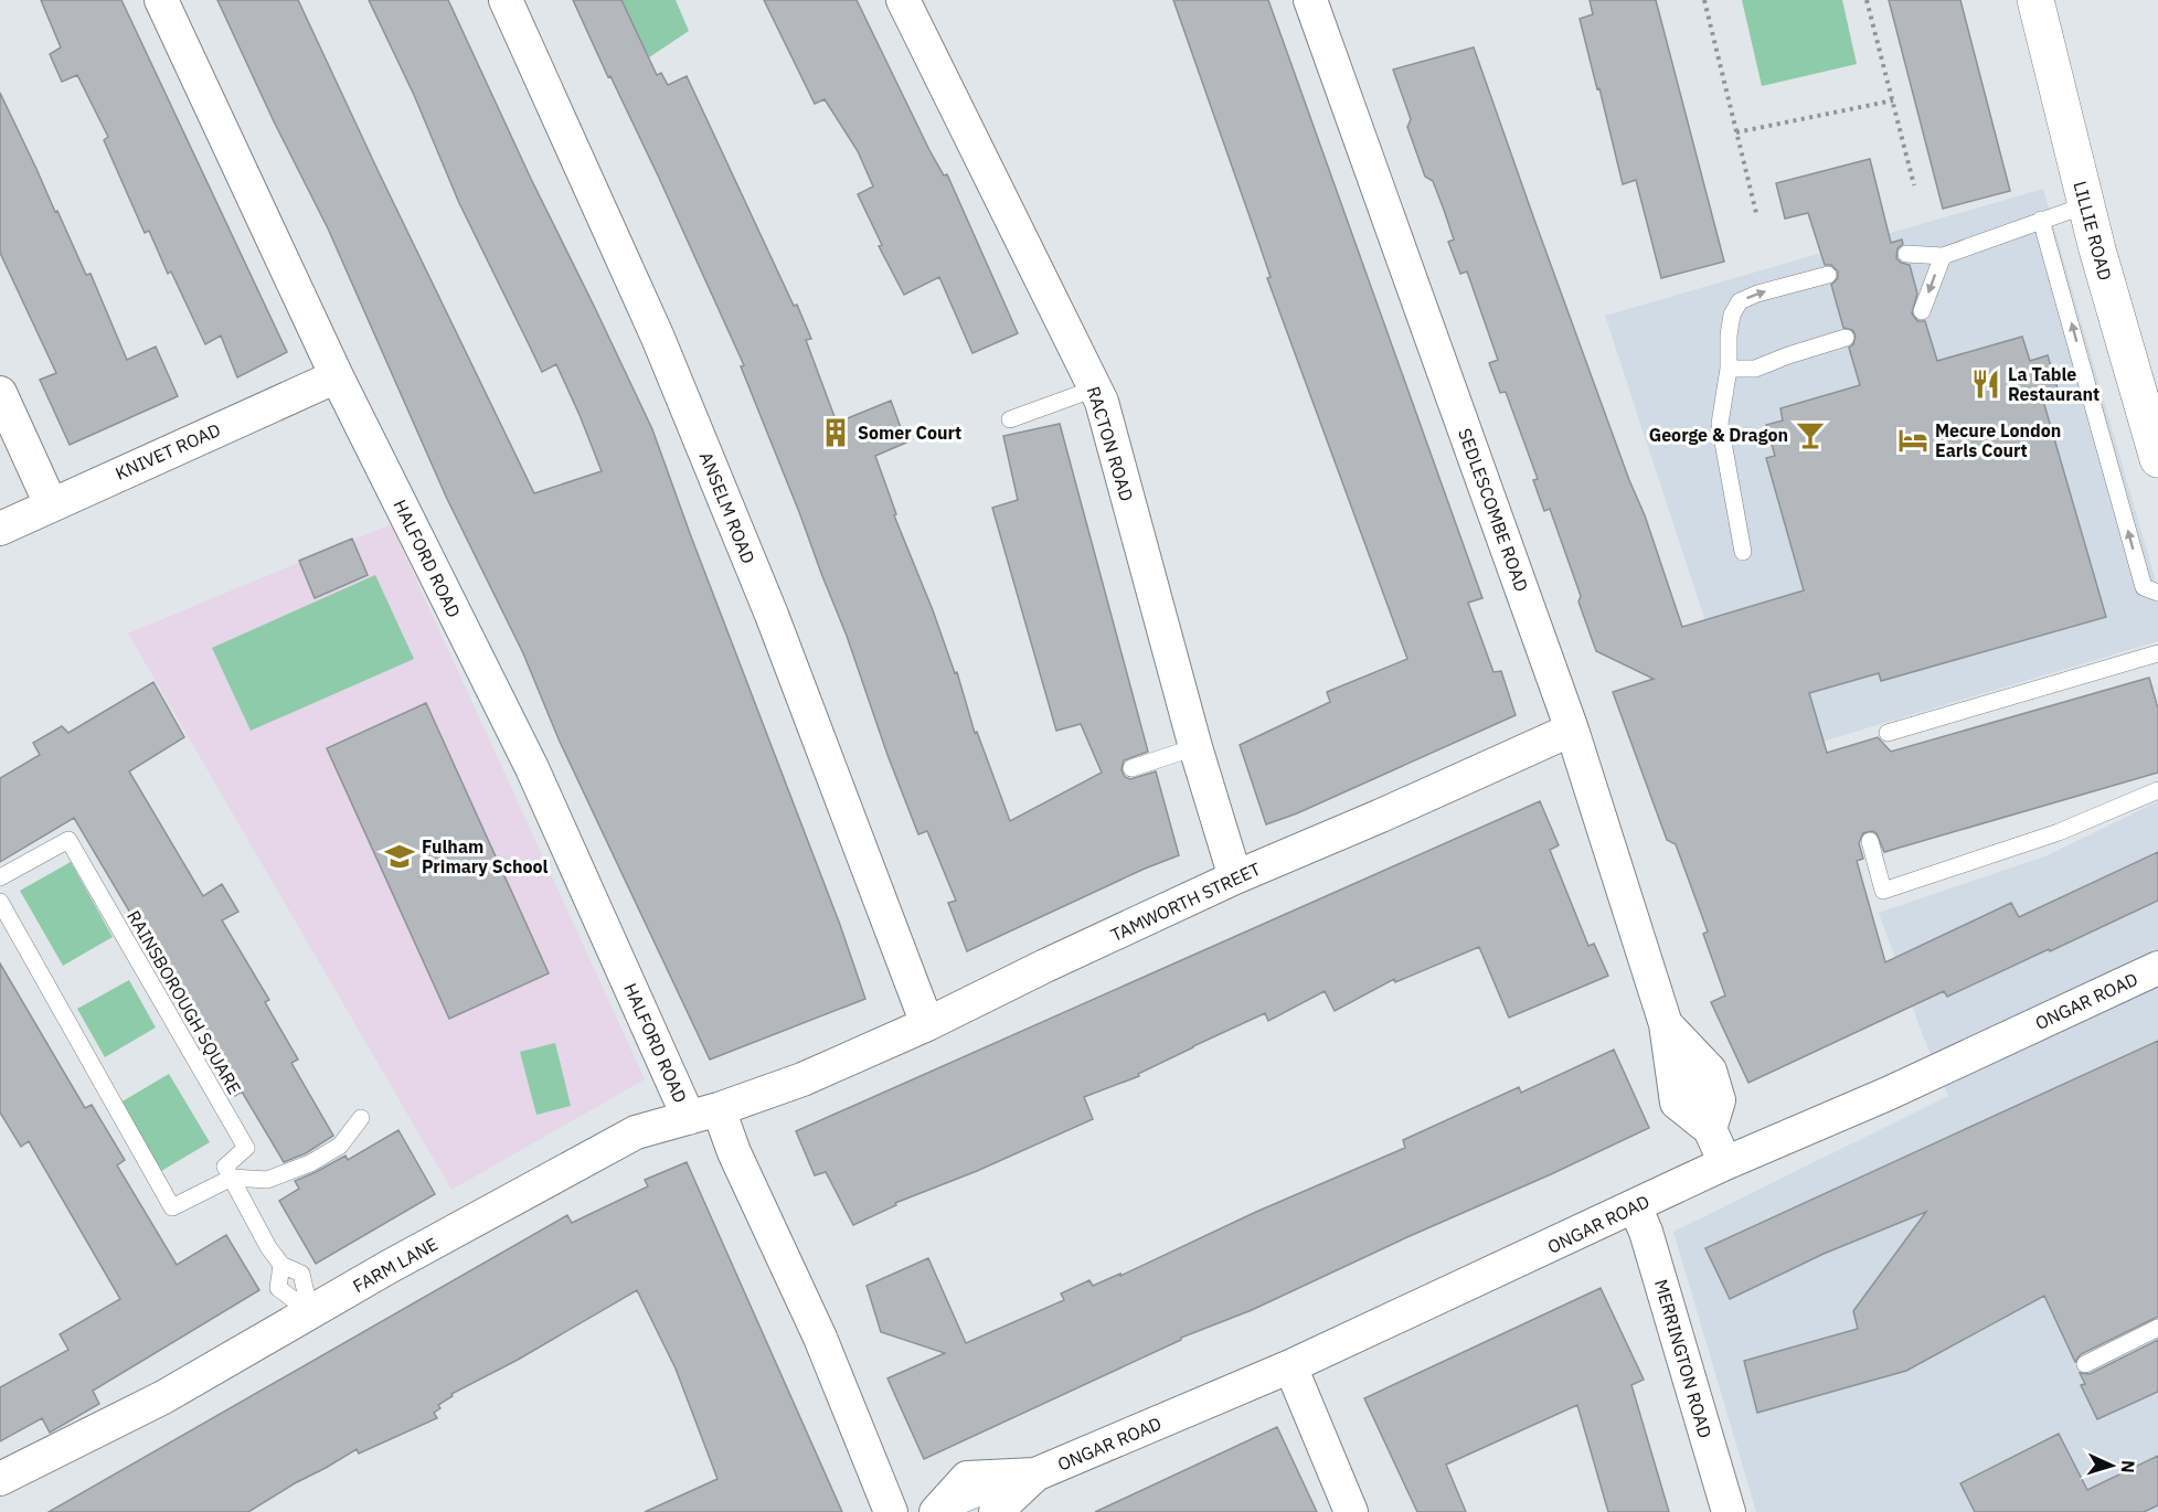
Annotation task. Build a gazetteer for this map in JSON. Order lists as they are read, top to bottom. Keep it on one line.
{"streets":{"main road":["LILLIE ROAD"],"street":["RACTON ROAD","KNIVET ROAD","ANSELM ROAD","SEDLESCOMBE ROAD","HALFORD ROAD","TAMWORTH STREET","ONGAR ROAD","FARM LANE","MERRINGTON ROAD"],"lane":["RAINSBOROUGH SQUARE"]},"crossings":[["RACTON ROAD","TAMWORTH STREET"],["KNIVET ROAD","HALFORD ROAD"],["ANSELM ROAD","TAMWORTH STREET"],["SEDLESCOMBE ROAD","TAMWORTH STREET"],["SEDLESCOMBE ROAD","ONGAR ROAD"],["HALFORD ROAD","FARM LANE"],["TAMWORTH STREET","FARM LANE"],["ONGAR ROAD","MERRINGTON ROAD"]],"places":{"restaurant":["La Table Restaurant"],"building":["Somer Court"],"bar":["George & Dragon"],"hotel":["Mecure London Earls Court"],"school or university":["Fulham Primary School"]},"north":"right"}
